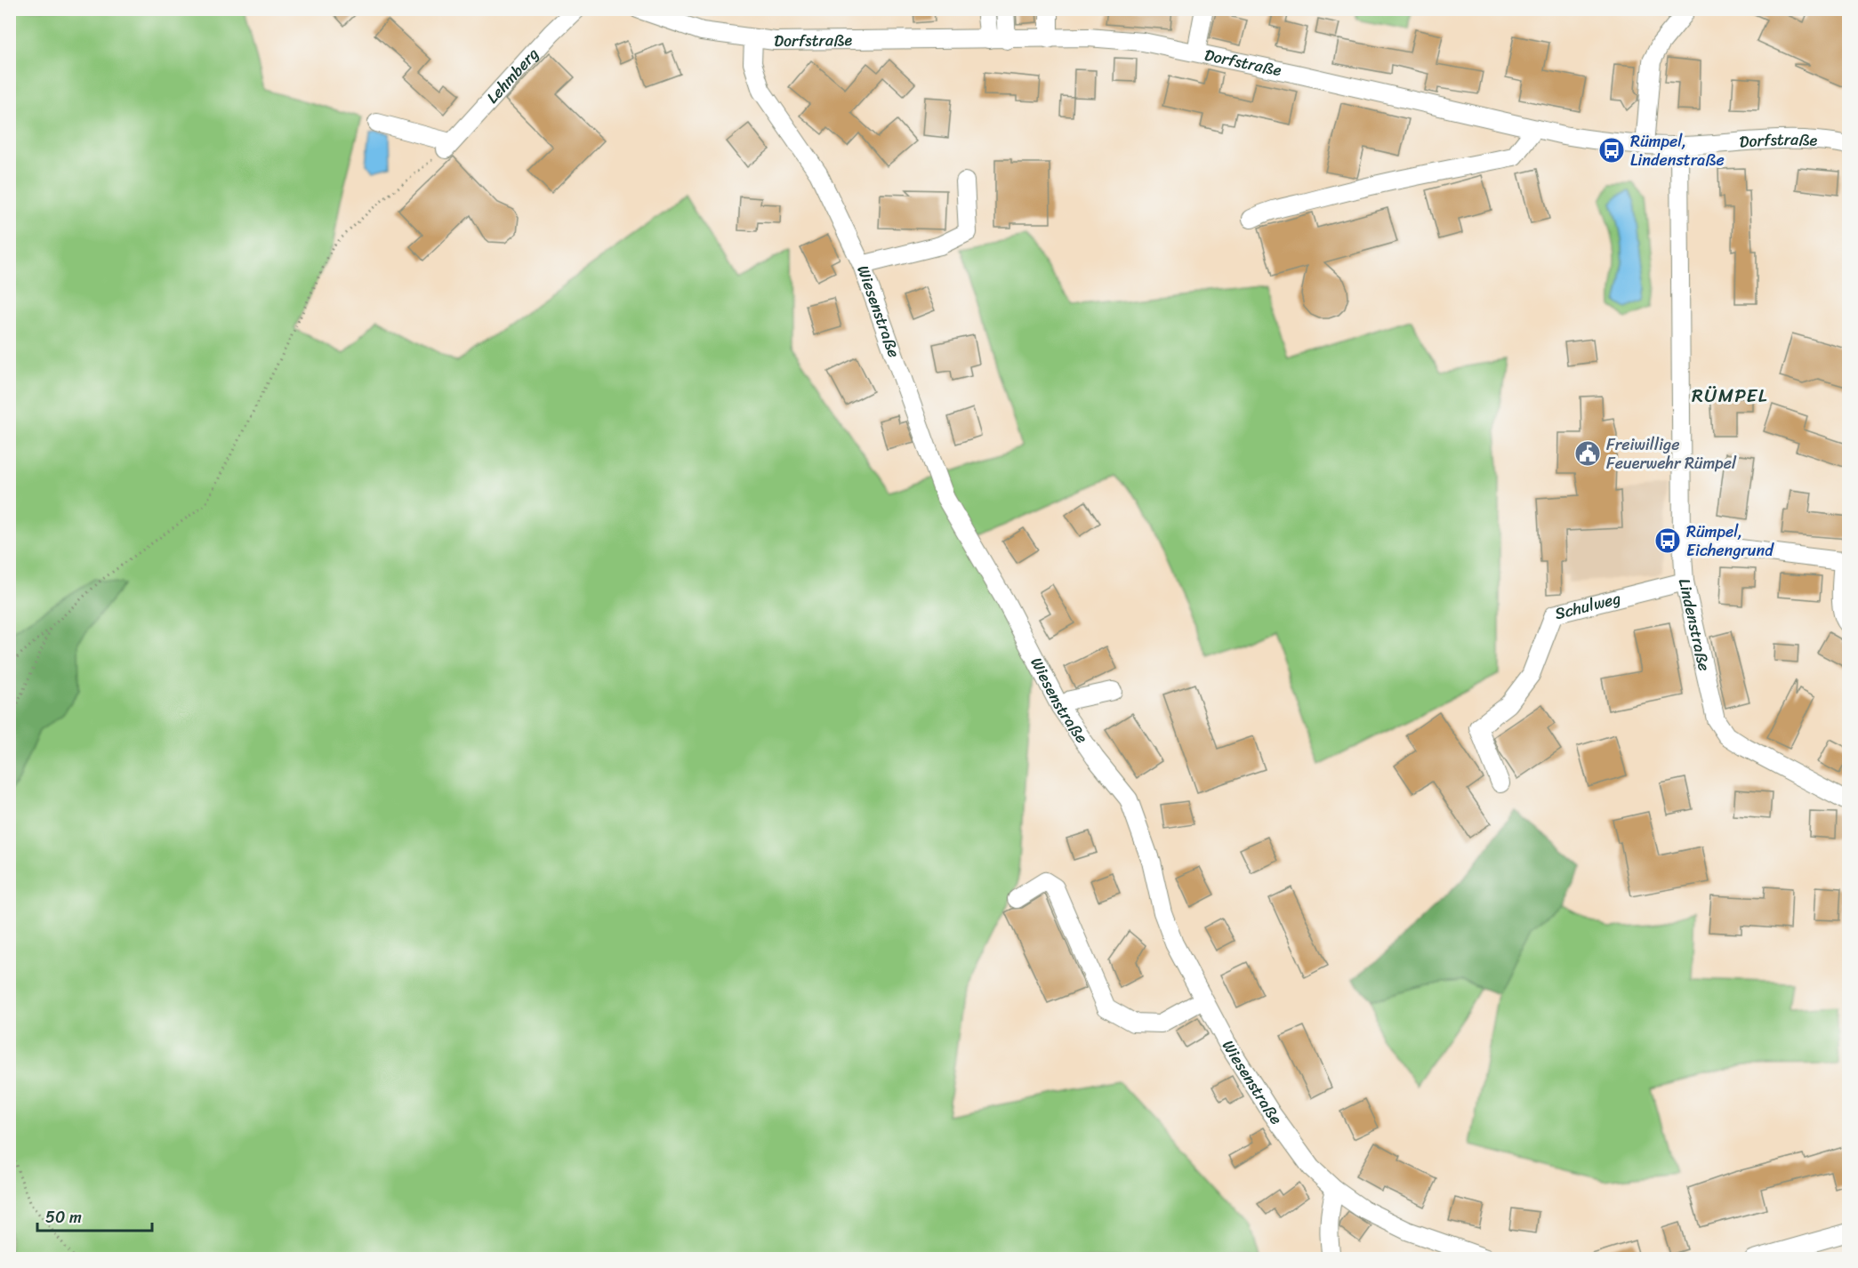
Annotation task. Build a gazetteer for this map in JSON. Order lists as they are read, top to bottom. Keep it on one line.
{"streets":{"street":["Dorfstraße","Lehmberg","Wiesenstraße","Schulweg","Lindenstraße"]},"crossings":[["Dorfstraße","Wiesenstraße"],["Dorfstraße","Lindenstraße"],["Schulweg","Lindenstraße"]],"districts":["RÜMPEL"],"places":{"bus stop":["Rümpel, Lindenstraße","Rümpel, Eichengrund"],"public building":["Freiwillige Feuerwehr Rümpel"]},"scale_bar":"50 m"}
